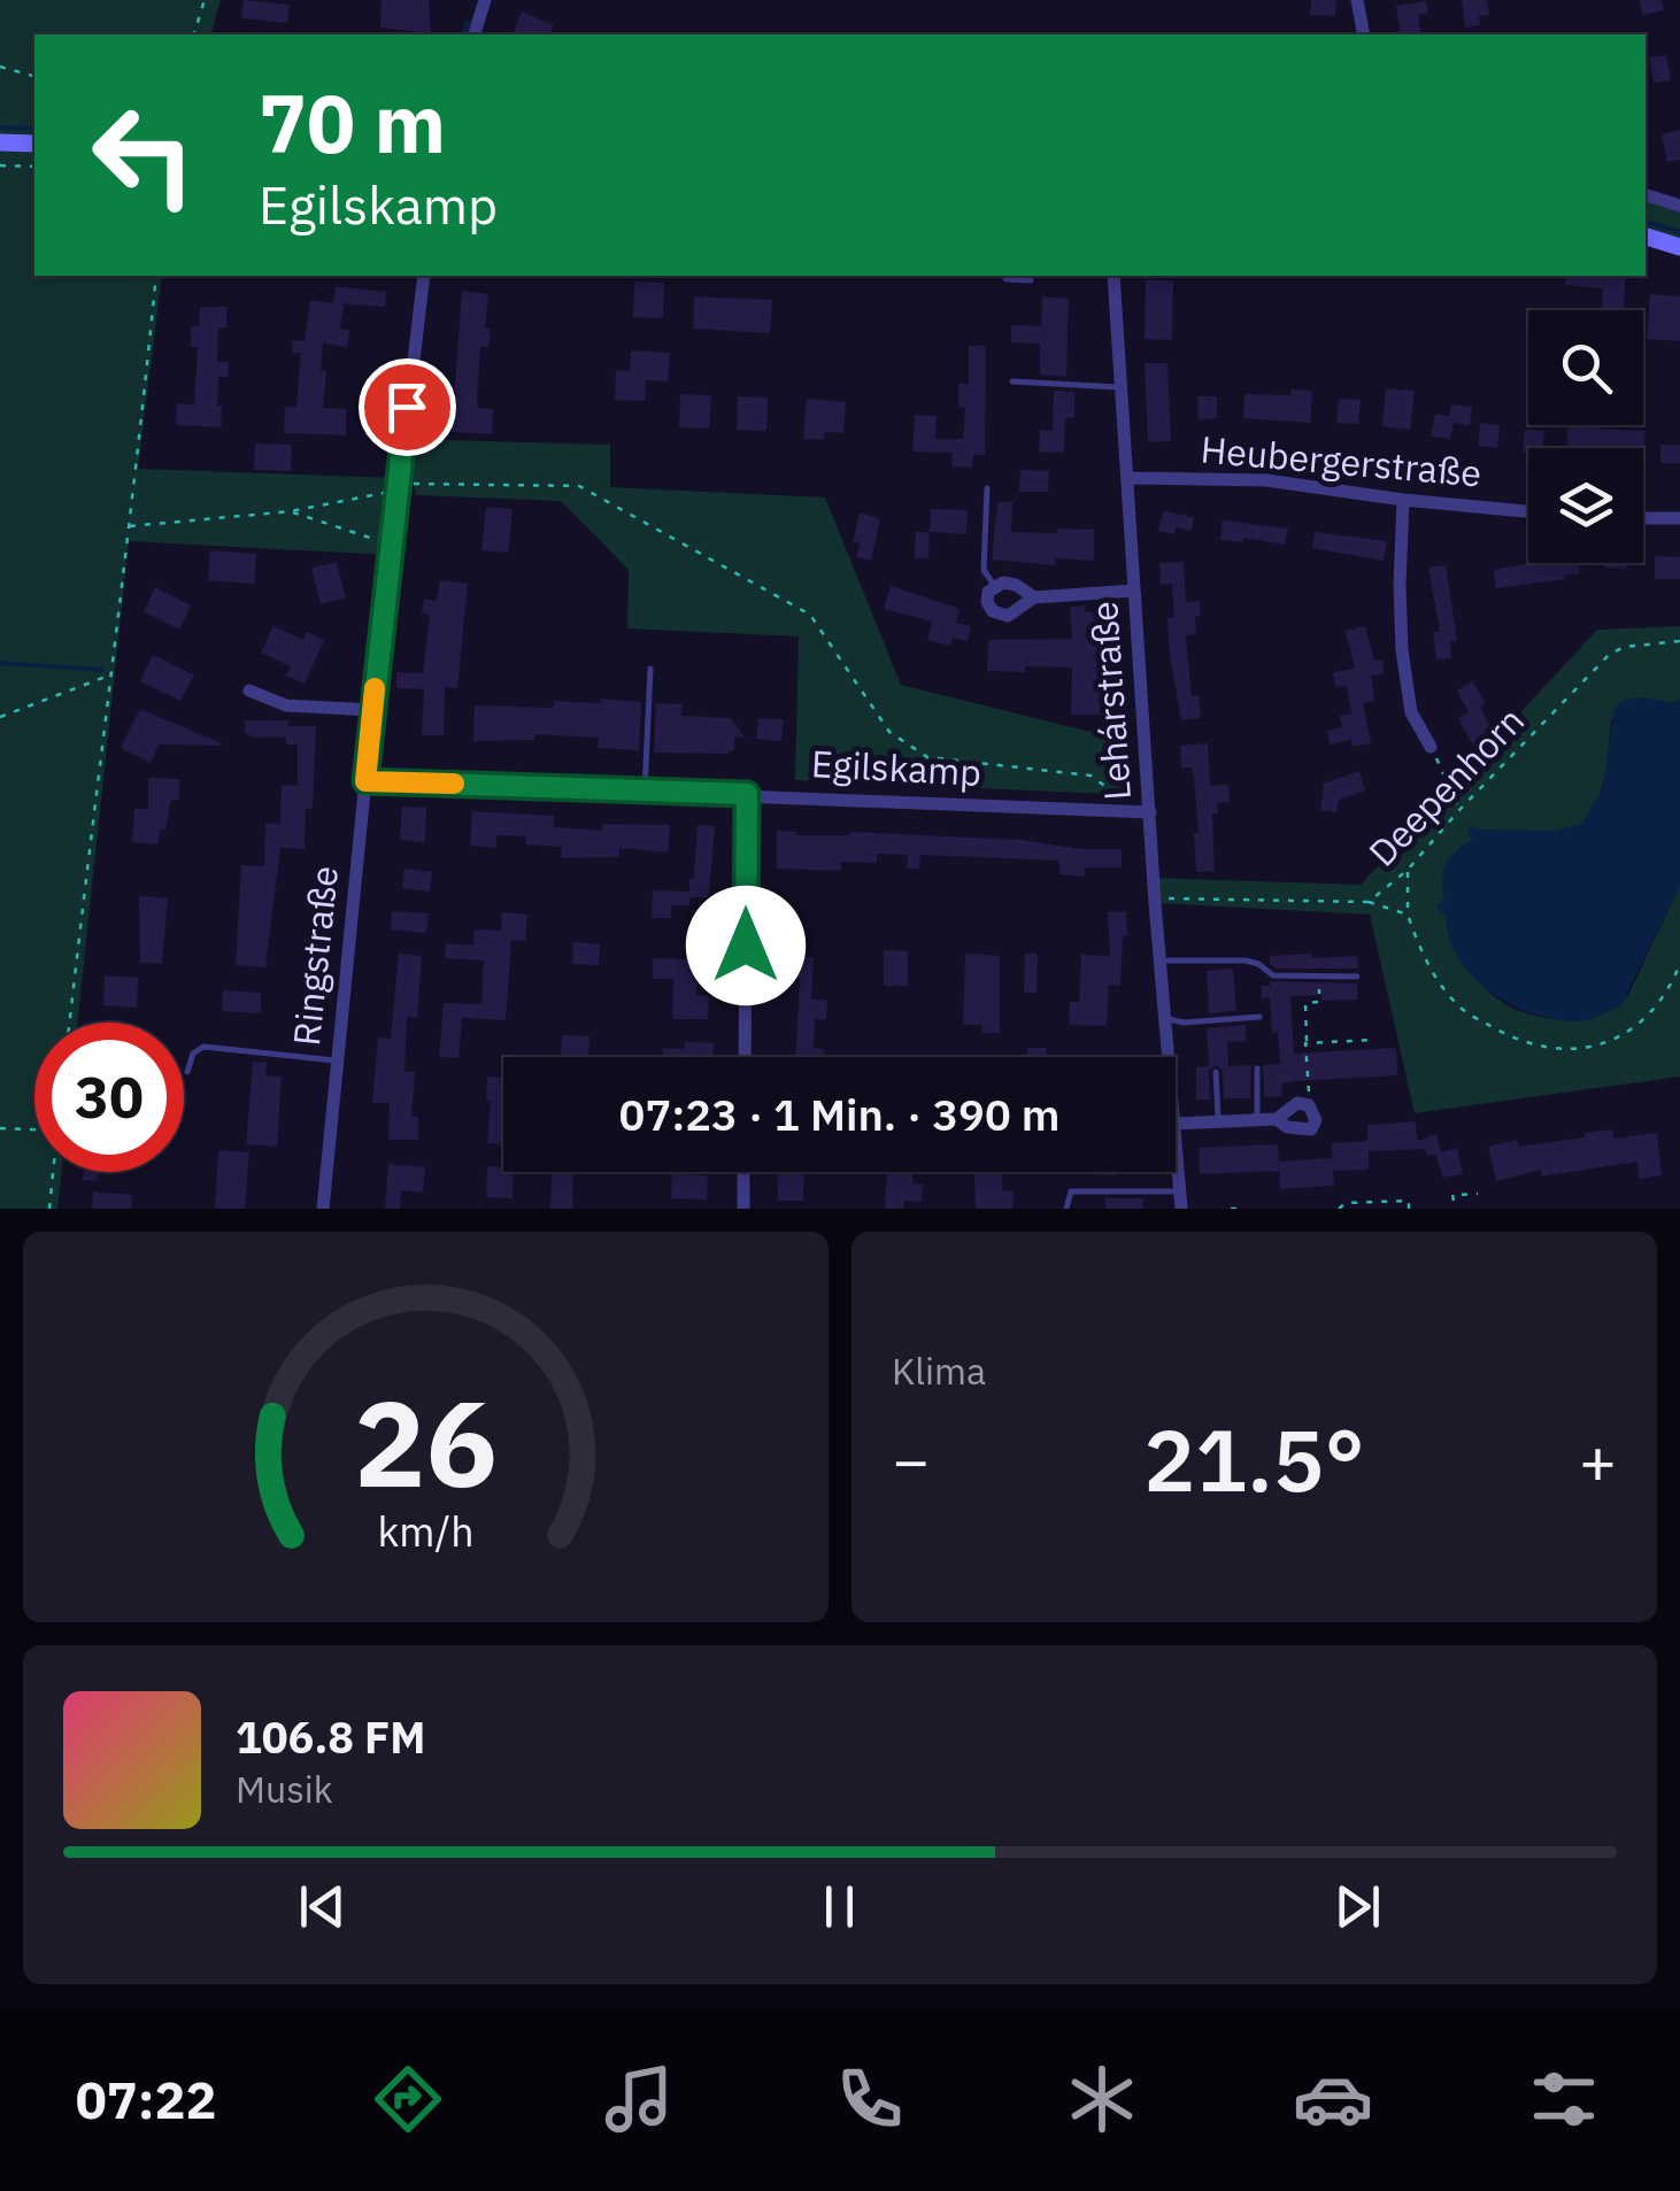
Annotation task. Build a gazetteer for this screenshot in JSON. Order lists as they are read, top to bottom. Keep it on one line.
{"streets":{"street":["Heubergerstraße","Lehárstraße","Egilskamp","Ringstraße"],"path":["Deepenhorn"]},"crossings":[["Heubergerstraße","Lehárstraße"],["Lehárstraße","Egilskamp"],["Lehárstraße","Deepenhorn"],["Egilskamp","Ringstraße"]],"page":{"turn":["70 m","Egilskamp"],"limit":"30","trip":"07:23 · 1 Min. · 390 m","tile":"Klima","heat":["−","21.5°","+"],"song":["106.8 FM","Musik"],"tabs":"07:22","gauge":["26","km/h"]}}
